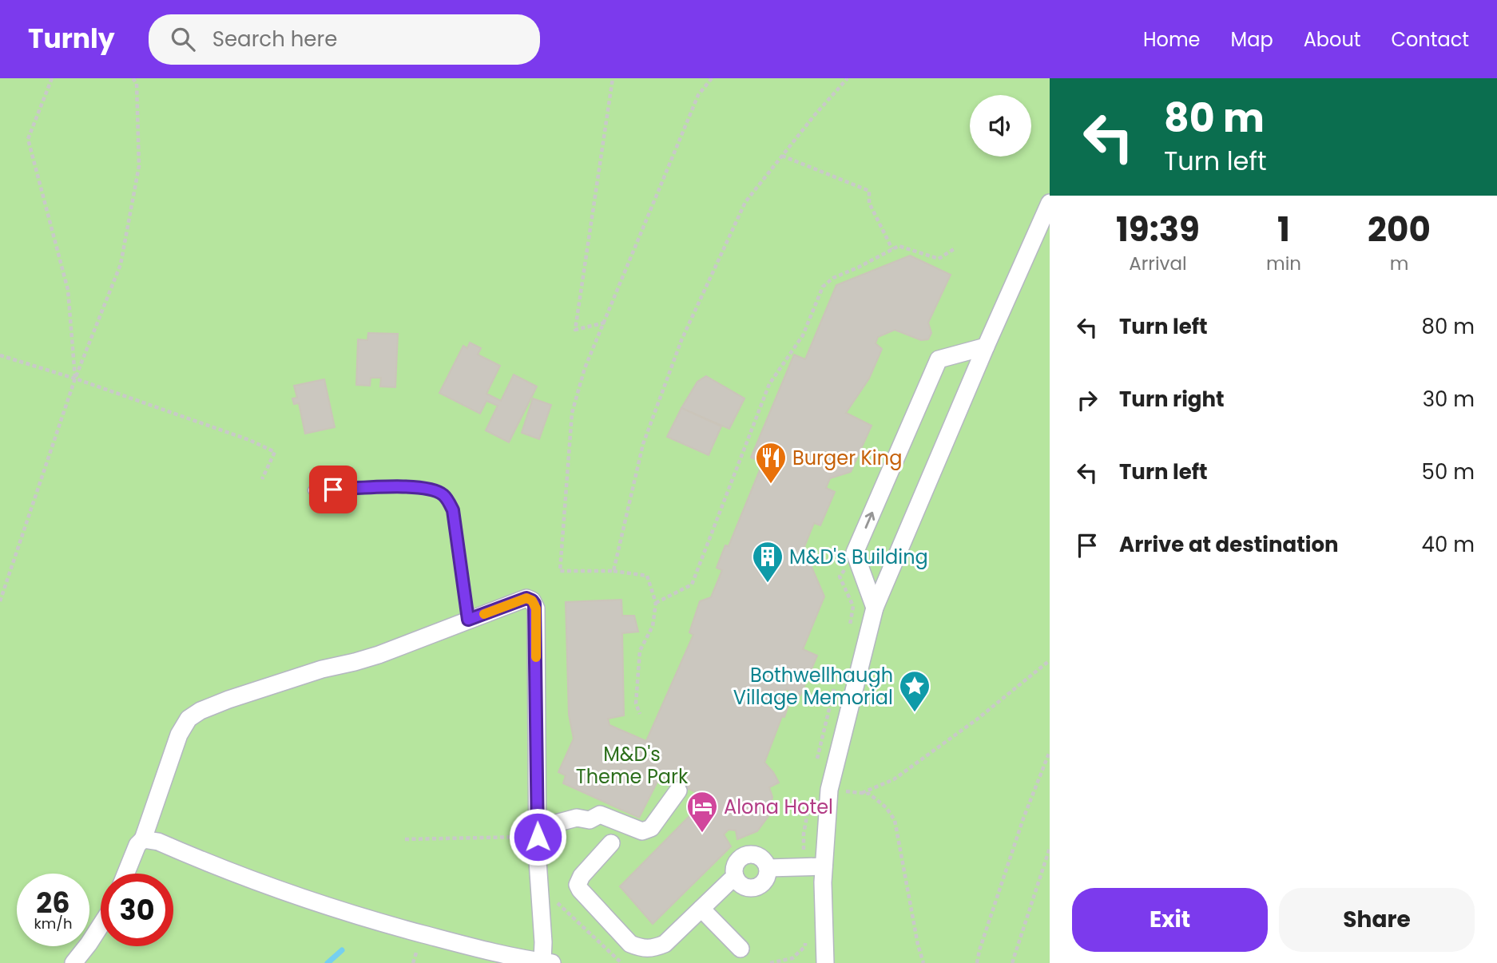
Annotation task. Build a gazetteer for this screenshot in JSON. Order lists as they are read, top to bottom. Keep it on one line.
{"parks":["M&D's Theme Park"],"places":{"restaurant":["Burger King"],"building":["M&D's Building"],"place":["Bothwellhaugh Village Memorial"],"hotel":["Alona Hotel"]},"page":{"header":"Turnly","search":"Search here","nav":["Home","Map","About","Contact"],"turn":["80 m","Turn left"],"eta":["19:39","Arrival","1","min","200","m"],"list":[{"name":"Turn left","value":"80 m"},{"name":"Turn right","value":"30 m"},{"name":"Turn left","value":"50 m"},{"name":"Arrive at destination","value":"40 m"}],"speed":"26 km/h","limit":"30","buttons":["Exit","Share"]}}
